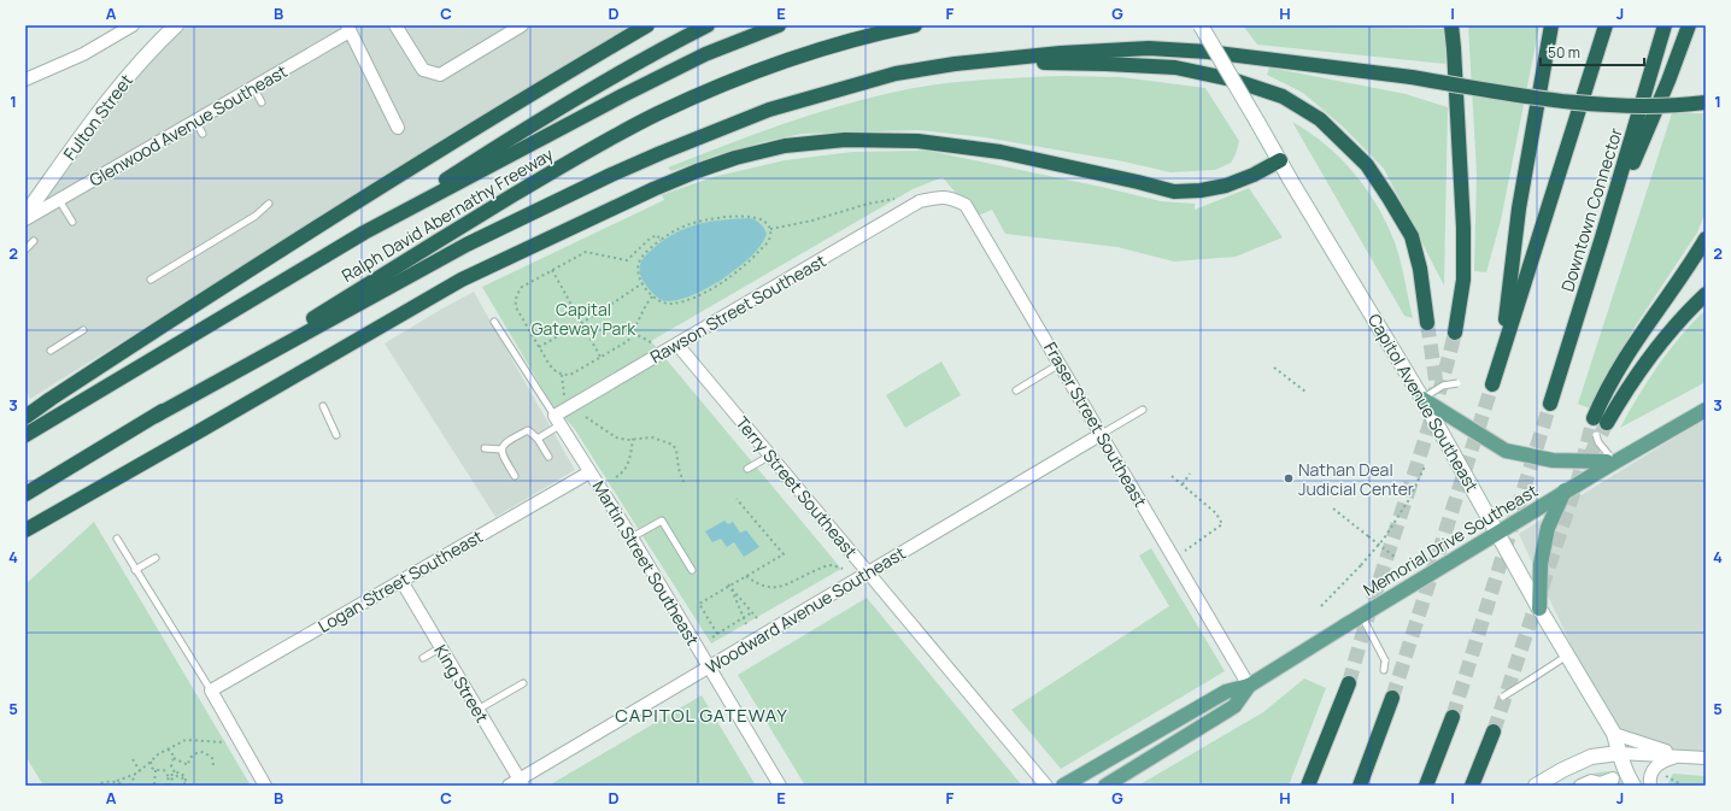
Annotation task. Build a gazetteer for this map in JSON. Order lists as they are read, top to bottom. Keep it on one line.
{"streets":{"highway":["Downtown Connector","Ralph David Abernathy Freeway"],"main road":["Fulton Street","Capitol Avenue Southeast","Memorial Drive Southeast"],"street":["Glenwood Avenue Southeast","Rawson Street Southeast","Fraser Street Southeast","Terry Street Southeast","Martin Street Southeast","Logan Street Southeast","Woodward Avenue Southeast","King Street"]},"crossings":[["Rawson Street Southeast","Fraser Street Southeast"],["Rawson Street Southeast","Terry Street Southeast"],["Rawson Street Southeast","Martin Street Southeast"],["Capitol Avenue Southeast","Memorial Drive Southeast"],["Fraser Street Southeast","Memorial Drive Southeast"],["Fraser Street Southeast","Woodward Avenue Southeast"],["Terry Street Southeast","Woodward Avenue Southeast"],["Martin Street Southeast","Logan Street Southeast"],["Martin Street Southeast","Woodward Avenue Southeast"],["Logan Street Southeast","King Street"],["Woodward Avenue Southeast","King Street"]],"districts":["CAPITOL GATEWAY"],"parks":["Capital Gateway Park"],"places":["Nathan Deal Judicial Center"],"scale_bar":"50 m","grid":{"columns":["A","B","C","D","E","F","G","H","I","J"],"rows":["1","2","3","4","5"]}}
